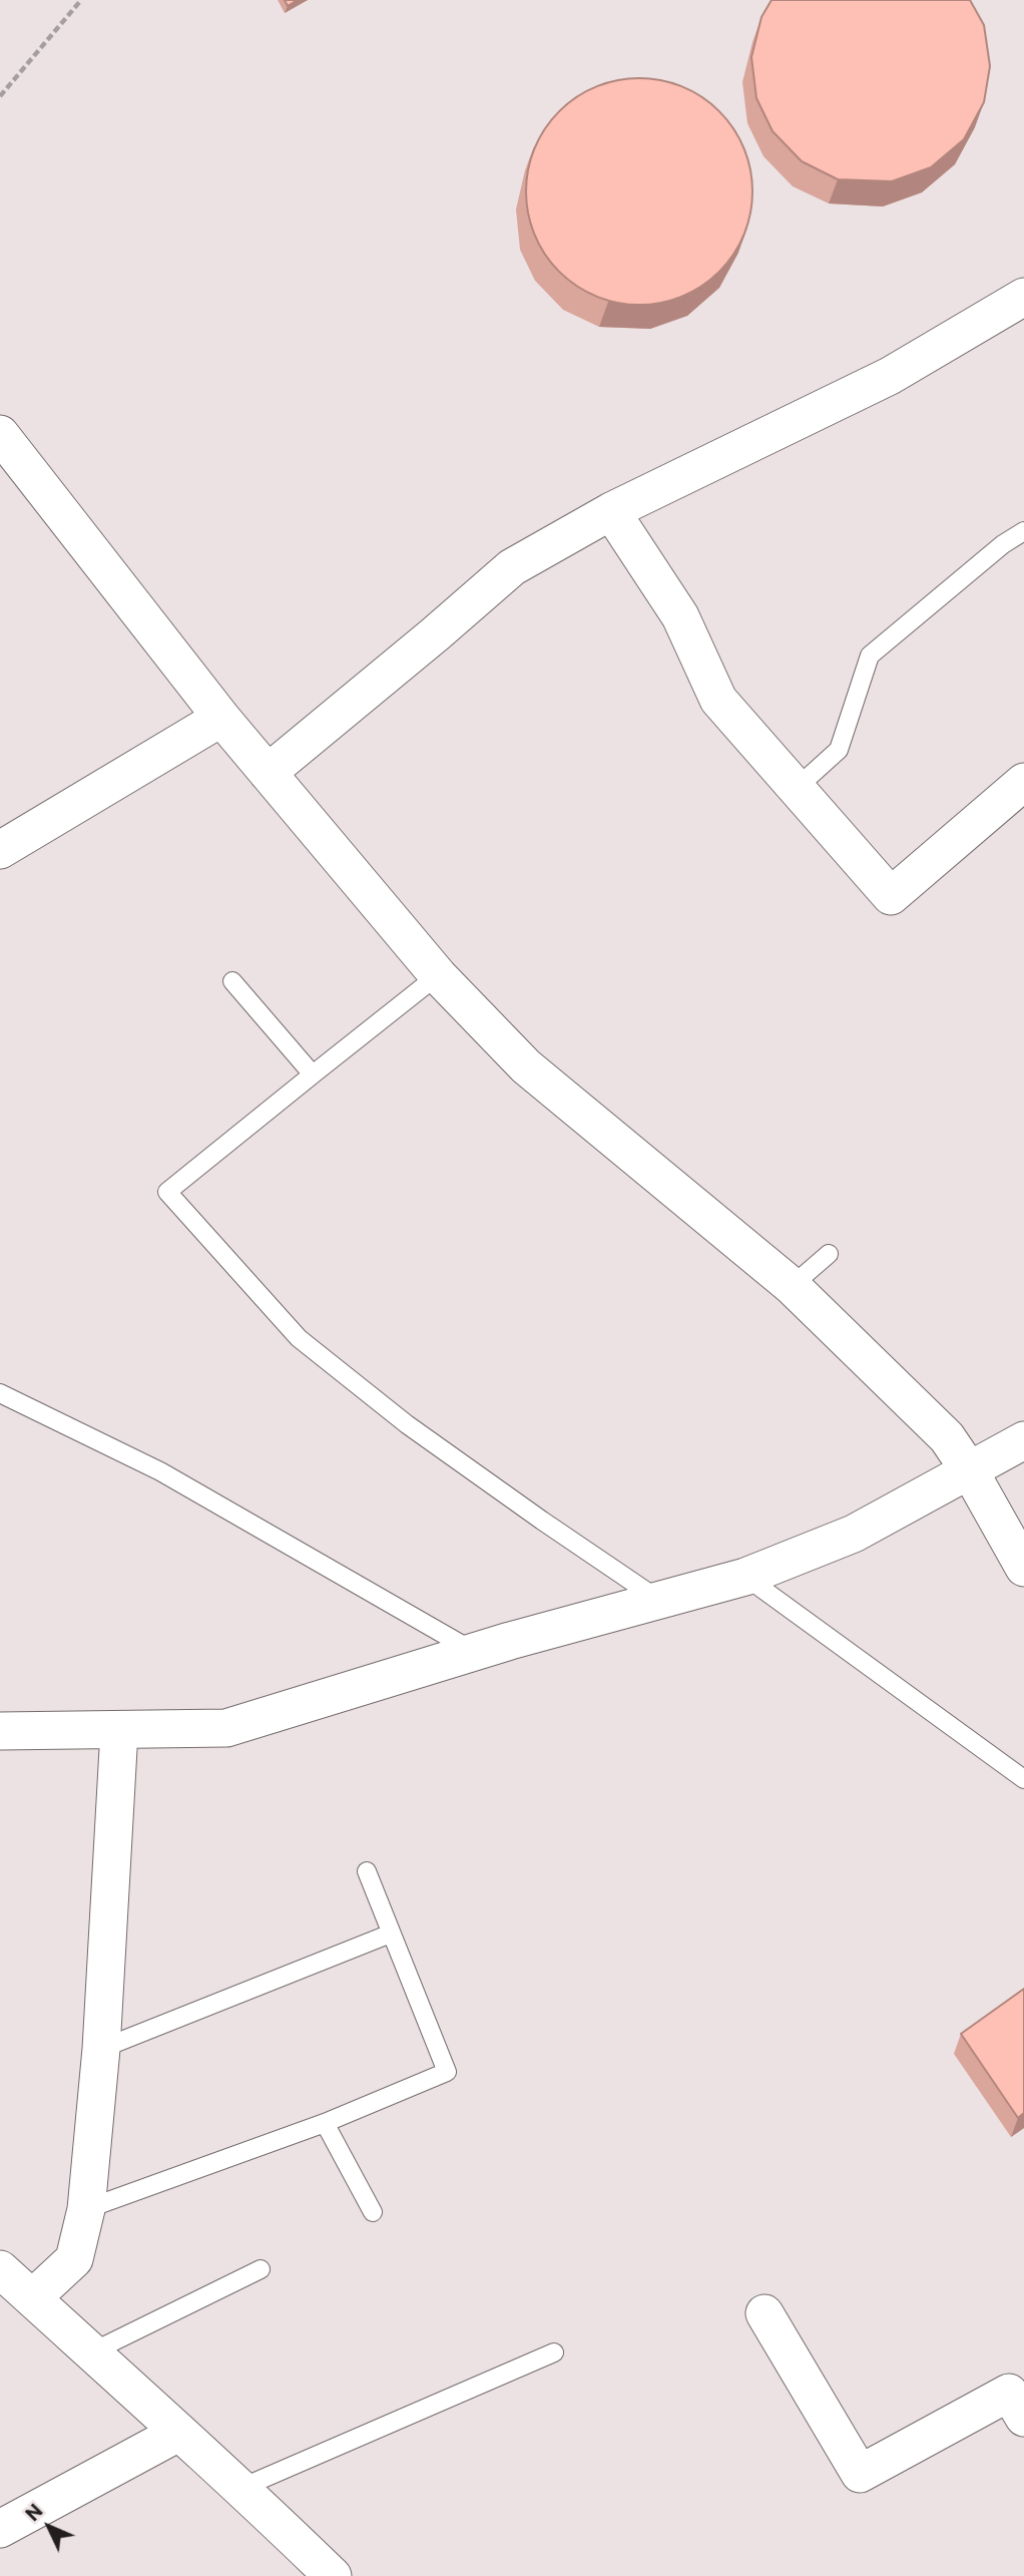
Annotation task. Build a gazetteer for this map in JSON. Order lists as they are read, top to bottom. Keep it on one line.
{"north":"top left"}
